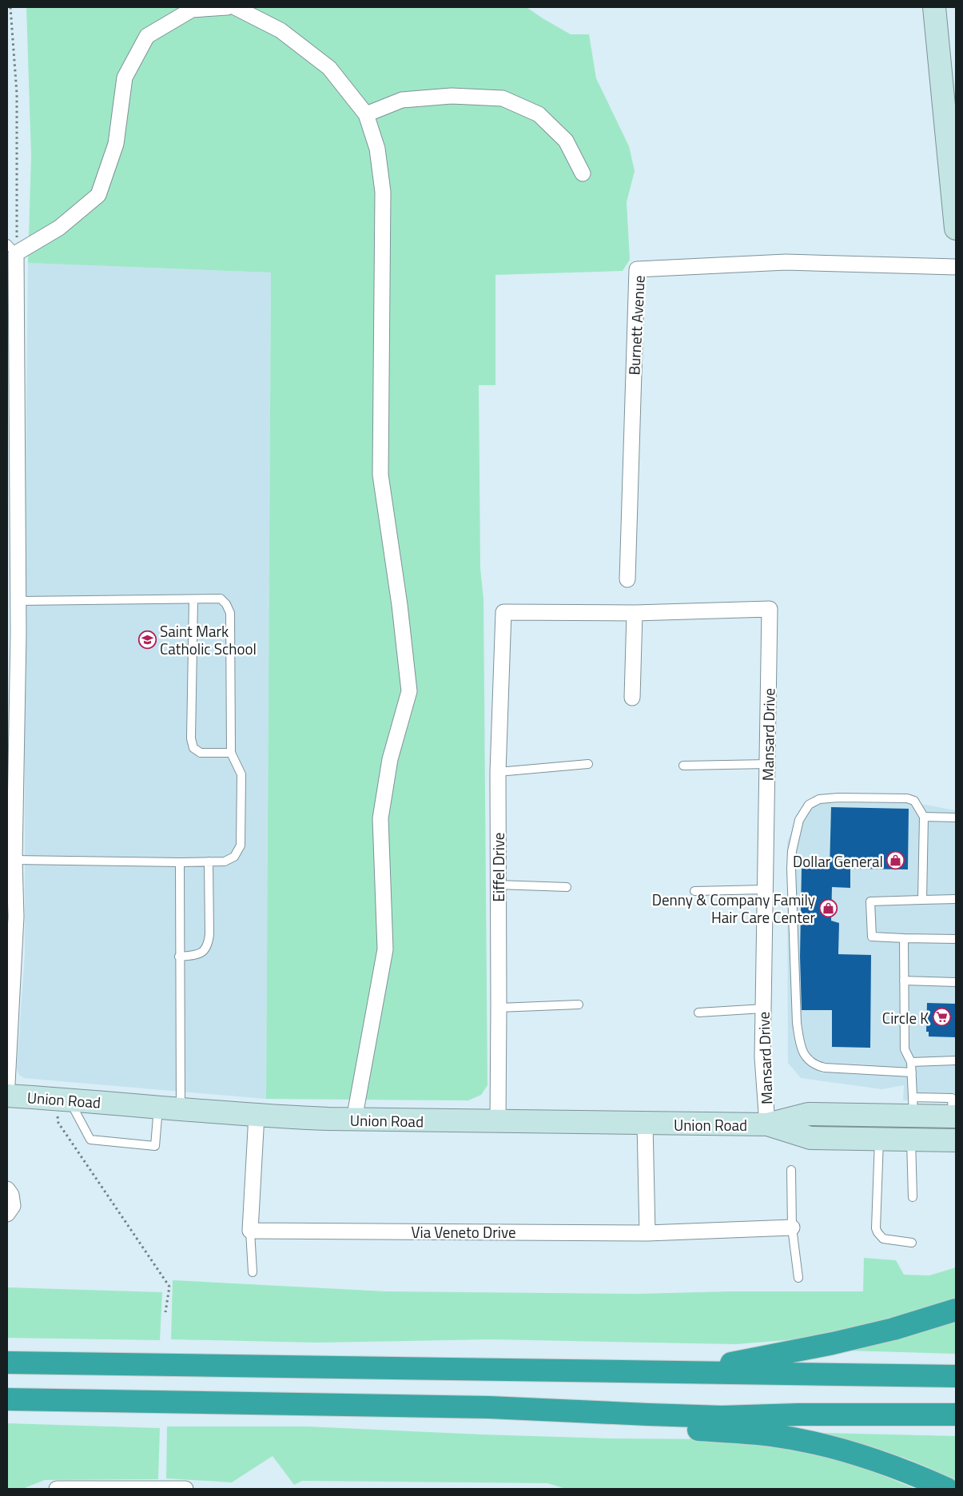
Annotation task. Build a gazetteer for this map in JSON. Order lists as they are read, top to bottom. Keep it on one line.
{"streets":{"main road":["Union Road"],"street":["Burnett Avenue","Mansard Drive","Eiffel Drive","Via Veneto Drive"]},"crossings":[["Mansard Drive","Eiffel Drive"],["Mansard Drive","Union Road"],["Eiffel Drive","Union Road"]],"places":{"school or university":["Saint Mark Catholic School"],"shop":["Dollar General","Denny & Company Family Hair Care Center"],"supermarket":["Circle K"]}}
